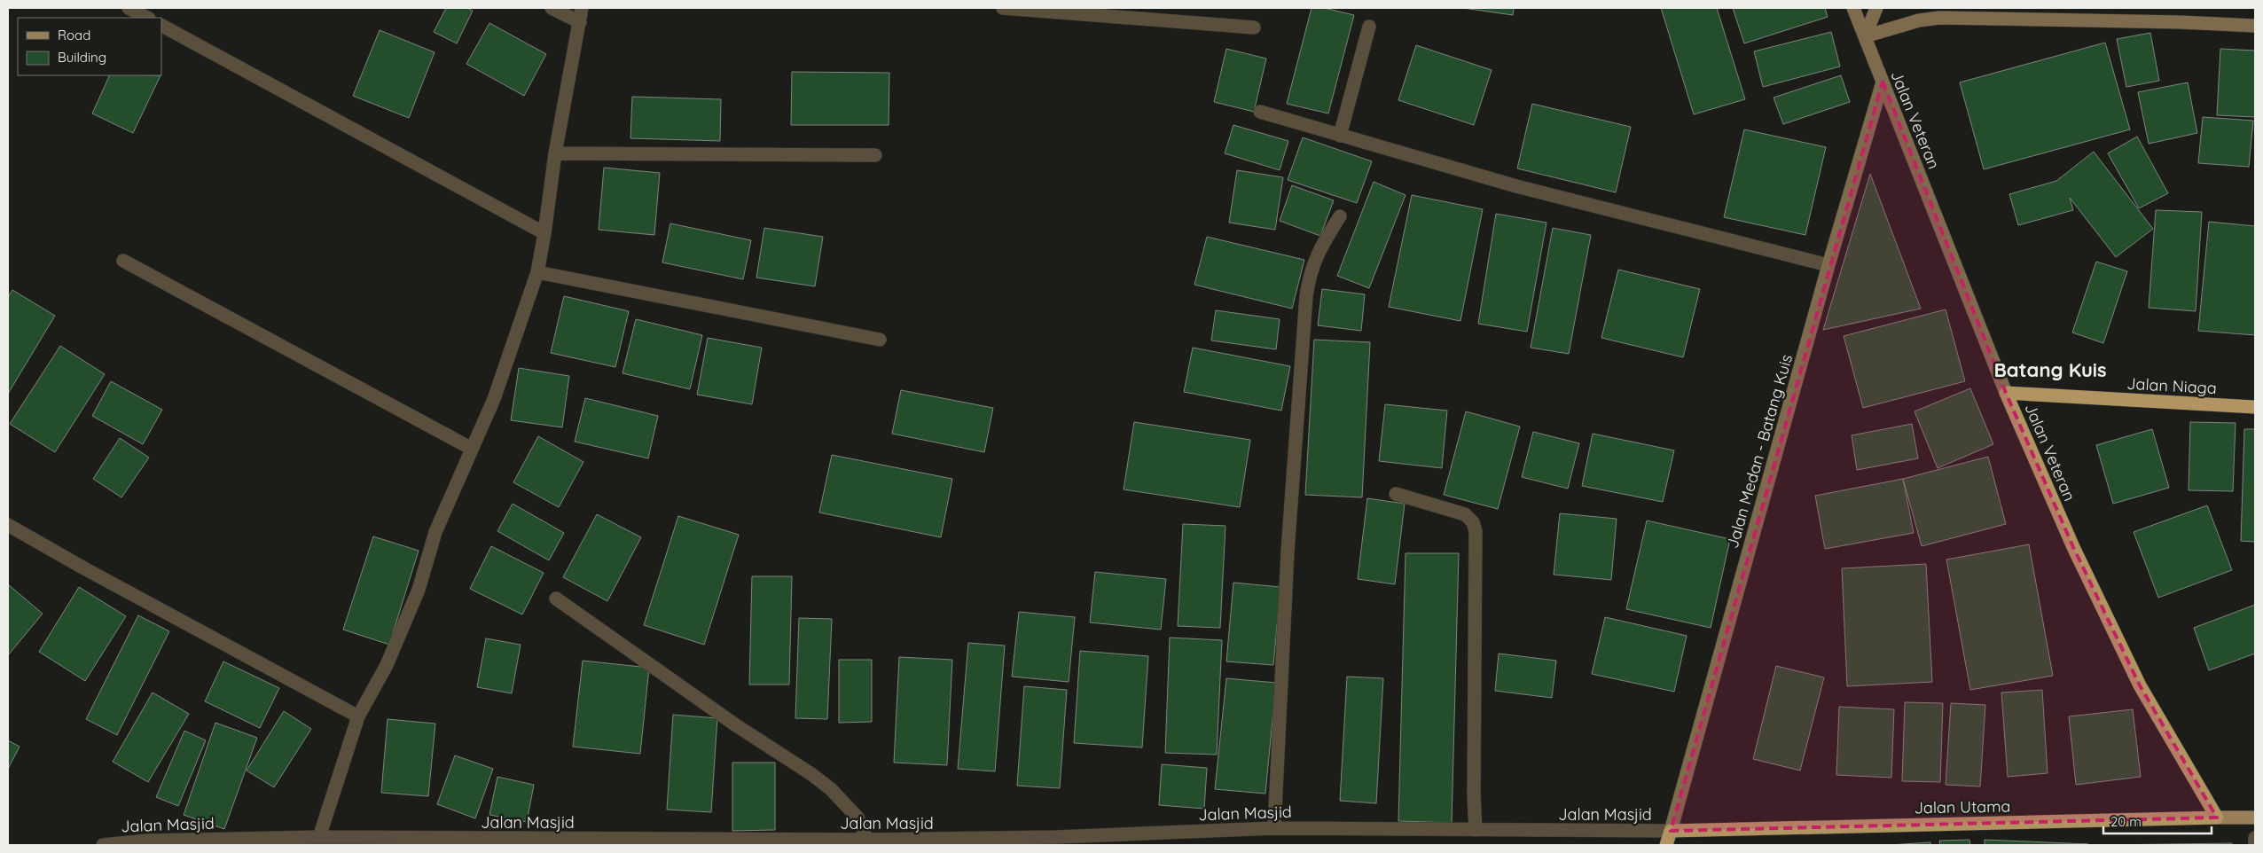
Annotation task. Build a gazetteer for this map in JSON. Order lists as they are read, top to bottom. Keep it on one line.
{"streets":{"highway":["Jalan Veteran","Jalan Niaga","Jalan Utama"],"main road":["Jalan Medan - Batang Kuis"],"street":["Jalan Masjid"]},"crossings":[["Jalan Veteran","Jalan Niaga"],["Jalan Veteran","Jalan Medan - Batang Kuis"],["Jalan Veteran","Jalan Utama"],["Jalan Medan - Batang Kuis","Jalan Utama"],["Jalan Medan - Batang Kuis","Jalan Masjid"],["Jalan Utama","Jalan Masjid"]],"districts":["Batang Kuis"],"legend":["Road","Building"],"scale_bar":"20 m"}
